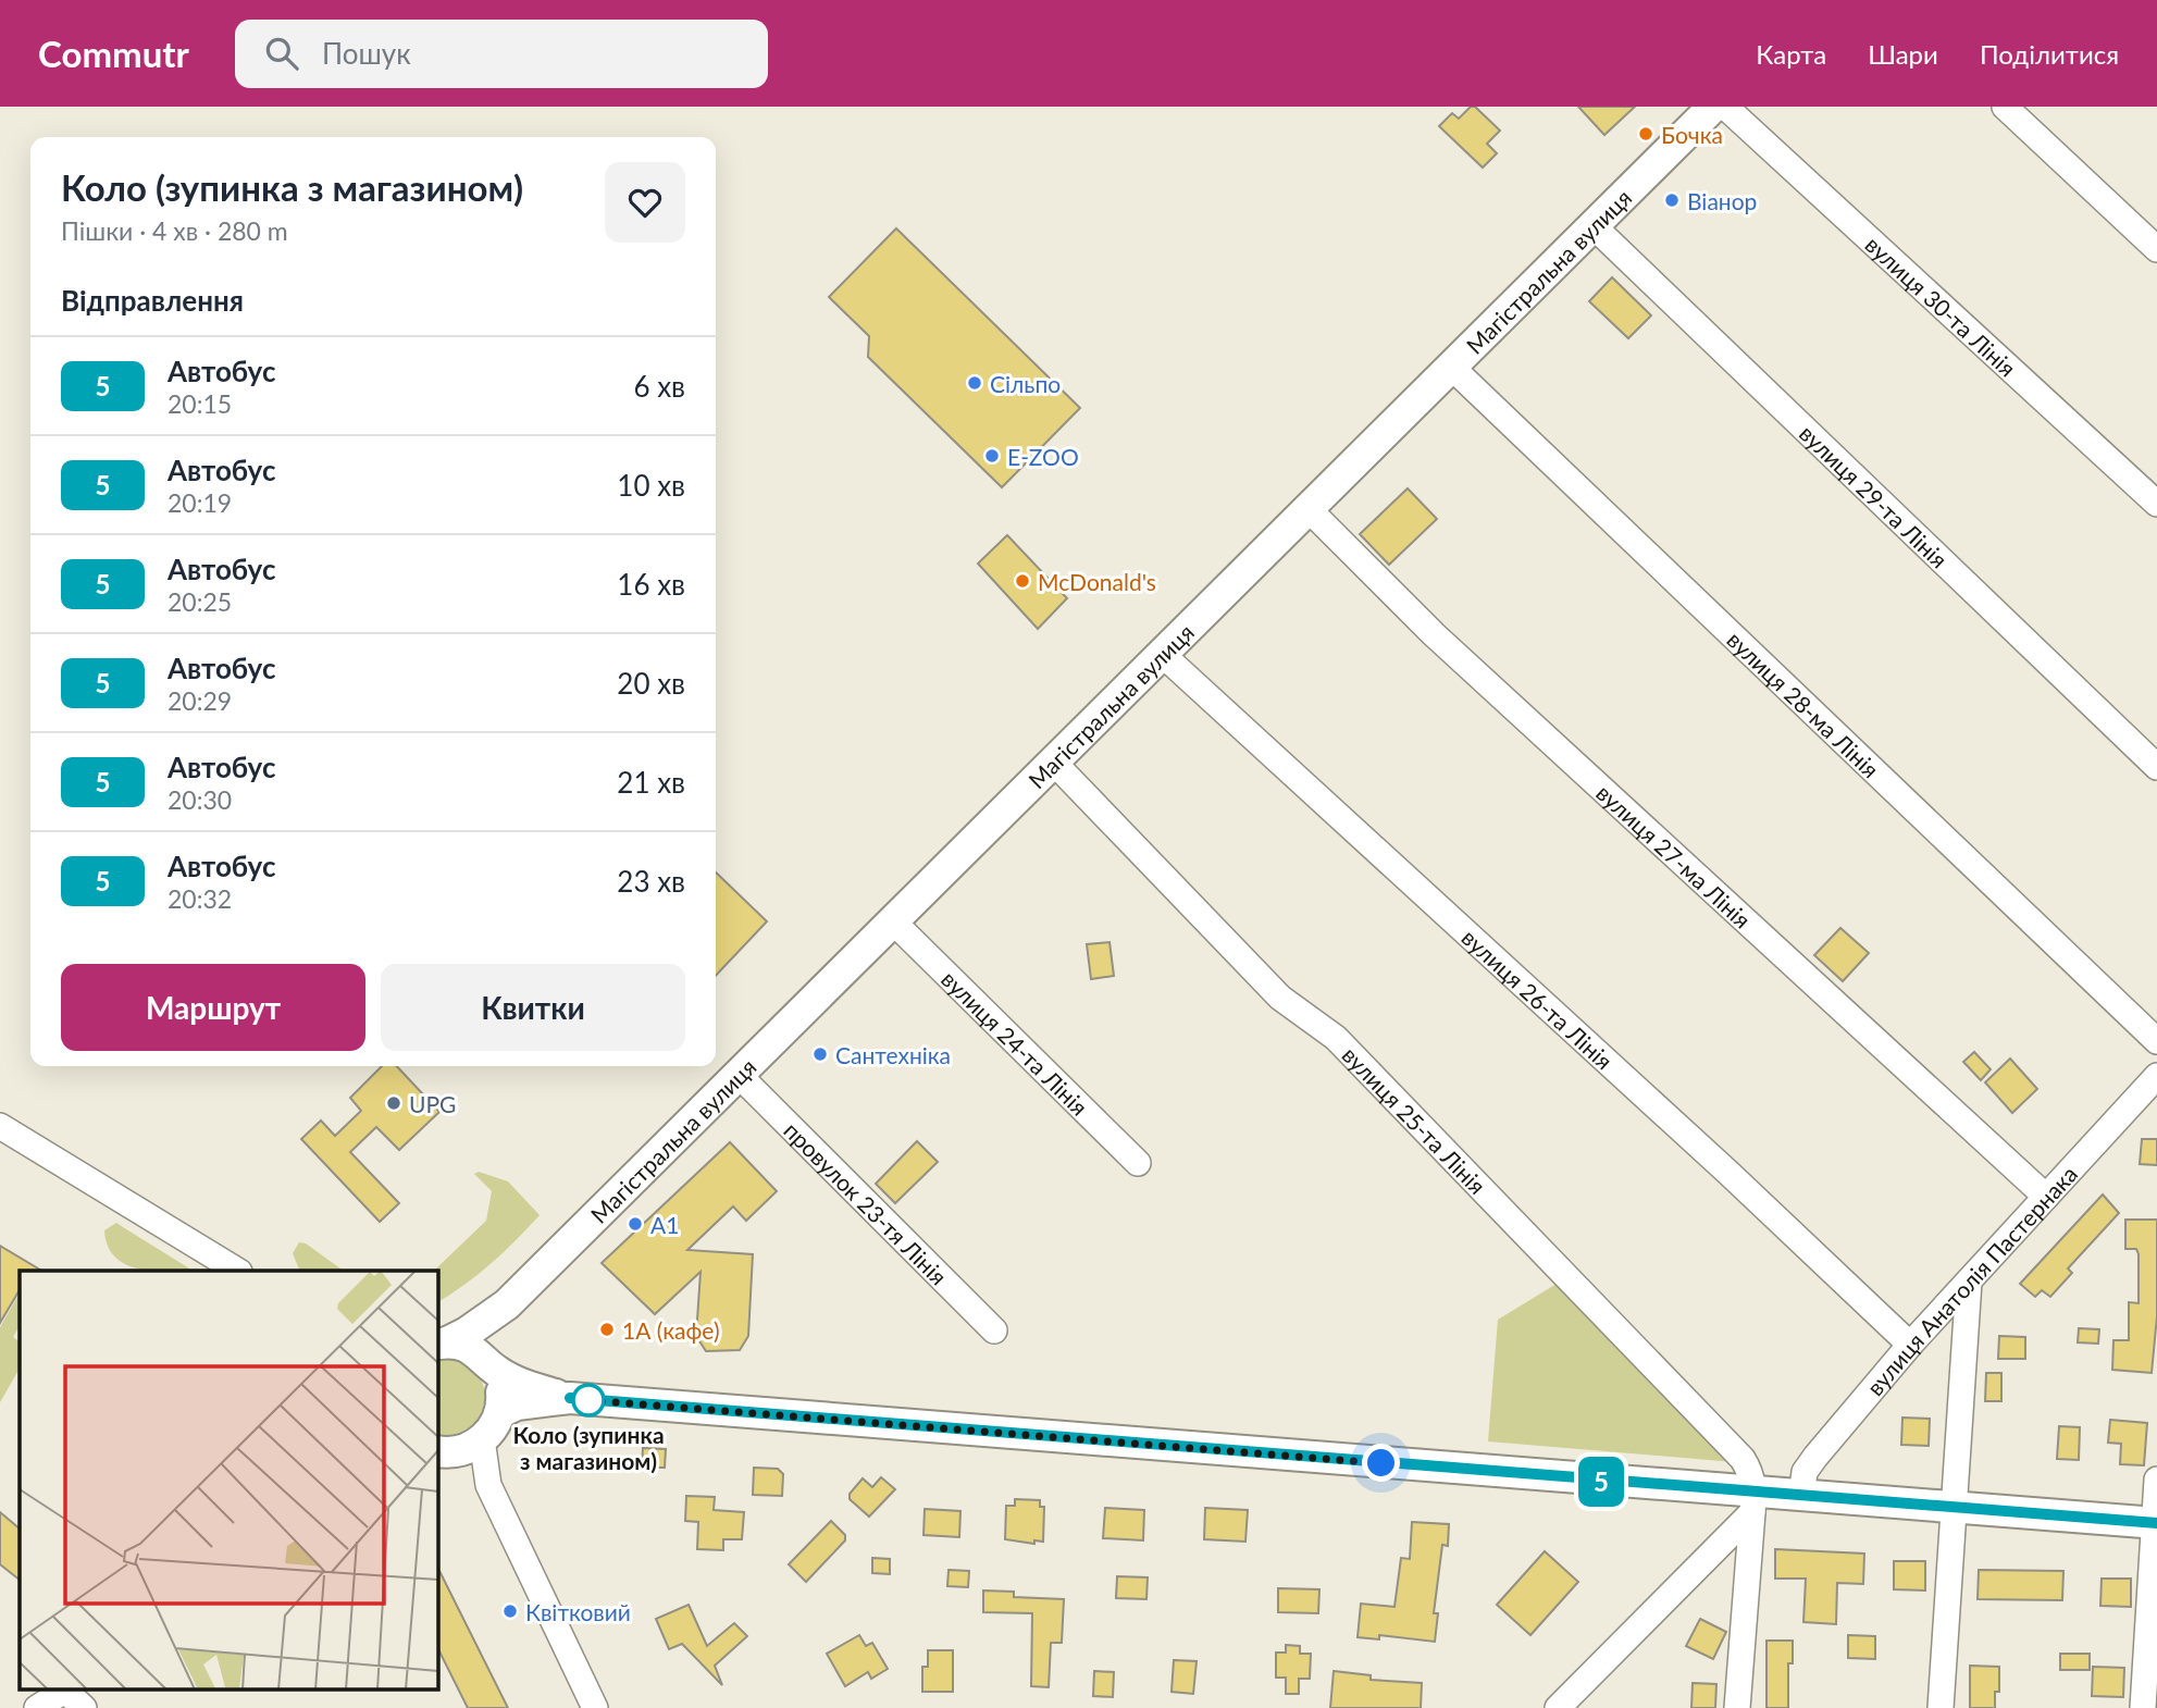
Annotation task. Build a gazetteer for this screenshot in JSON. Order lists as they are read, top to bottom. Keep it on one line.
{"streets":{"main road":["Магістральна вулиця"],"street":["вулиця 30-та Лінія","вулиця 29-та Лінія","вулиця 28-ма Лінія","вулиця 27-ма Лінія","вулиця 26-та Лінія","вулиця 24-та Лінія","вулиця 25-та Лінія","провулок 23-тя Лінія","вулиця Анатолія Пастернака"]},"crossings":[["Магістральна вулиця","вулиця 29-та Лінія"],["Магістральна вулиця","вулиця 28-ма Лінія"],["Магістральна вулиця","вулиця 27-ма Лінія"],["Магістральна вулиця","вулиця 26-та Лінія"],["Магістральна вулиця","вулиця 24-та Лінія"],["Магістральна вулиця","вулиця 25-та Лінія"],["Магістральна вулиця","провулок 23-тя Лінія"],["вулиця 27-ма Лінія","вулиця Анатолія Пастернака"],["вулиця 26-та Лінія","вулиця Анатолія Пастернака"]],"places":["Бочка","Віанор","Сільпо","E-ZOO","McDonald's","Сантехніка","UPG","А1","1А (кафе)","Коло (зупинка з магазином)","Квітковий"],"lines":["bus line 5"],"page":{"header":"Commutr","search":"Пошук","nav":["Карта","Шари","Поділитися"],"on_map":"5","heading":[["Коло (зупинка з магазином)","Пішки · 4 хв · 280 m"],"Відправлення"],"list":[{"mark":"5","name":"Автобус","note":"20:15","value":"6 хв"},{"mark":"5","name":"Автобус","note":"20:19","value":"10 хв"},{"mark":"5","name":"Автобус","note":"20:25","value":"16 хв"},{"mark":"5","name":"Автобус","note":"20:29","value":"20 хв"},{"mark":"5","name":"Автобус","note":"20:30","value":"21 хв"},{"mark":"5","name":"Автобус","note":"20:32","value":"23 хв"}],"buttons":["Маршрут","Квитки"]}}
